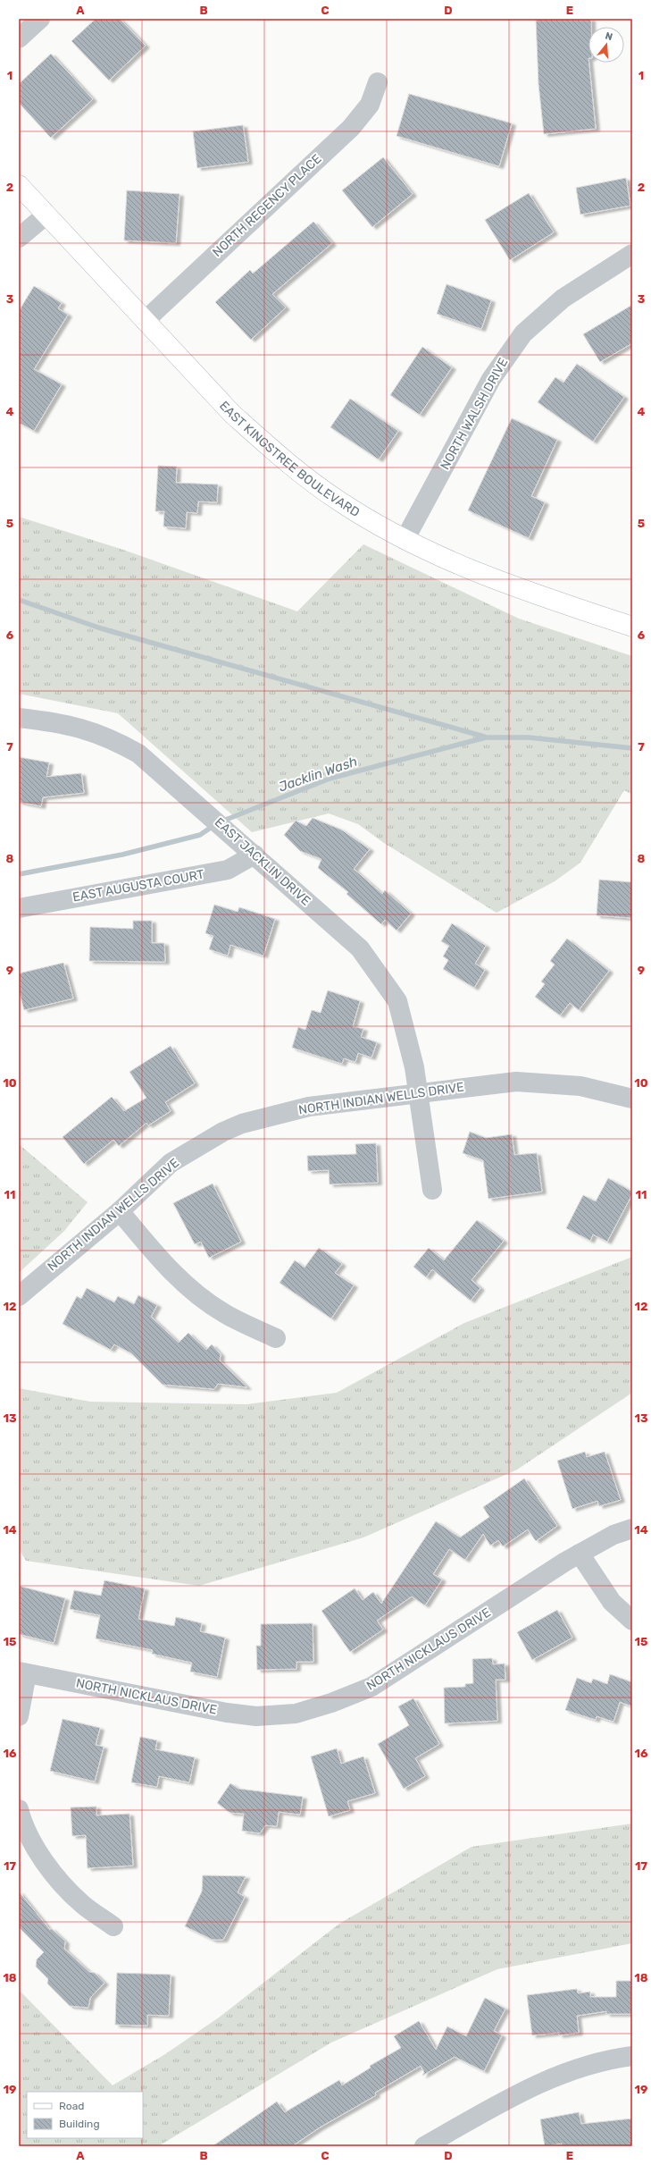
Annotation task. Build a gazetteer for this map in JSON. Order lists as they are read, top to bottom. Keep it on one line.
{"streets":{"street":["NORTH REGENCY PLACE","NORTH WALSH DRIVE","EAST KINGSTREE BOULEVARD","EAST JACKLIN DRIVE","EAST AUGUSTA COURT","NORTH INDIAN WELLS DRIVE","NORTH NICKLAUS DRIVE"]},"crossings":[["NORTH REGENCY PLACE","EAST KINGSTREE BOULEVARD"],["NORTH WALSH DRIVE","EAST KINGSTREE BOULEVARD"],["EAST JACKLIN DRIVE","EAST AUGUSTA COURT"],["EAST JACKLIN DRIVE","NORTH INDIAN WELLS DRIVE"]],"water":["Jacklin Wash"],"legend":["Road","Building"],"north":"top","grid":{"columns":["A","B","C","D","E"],"rows":["1","2","3","4","5","6","7","8","9","10","11","12","13","14","15","16","17","18","19"]}}
